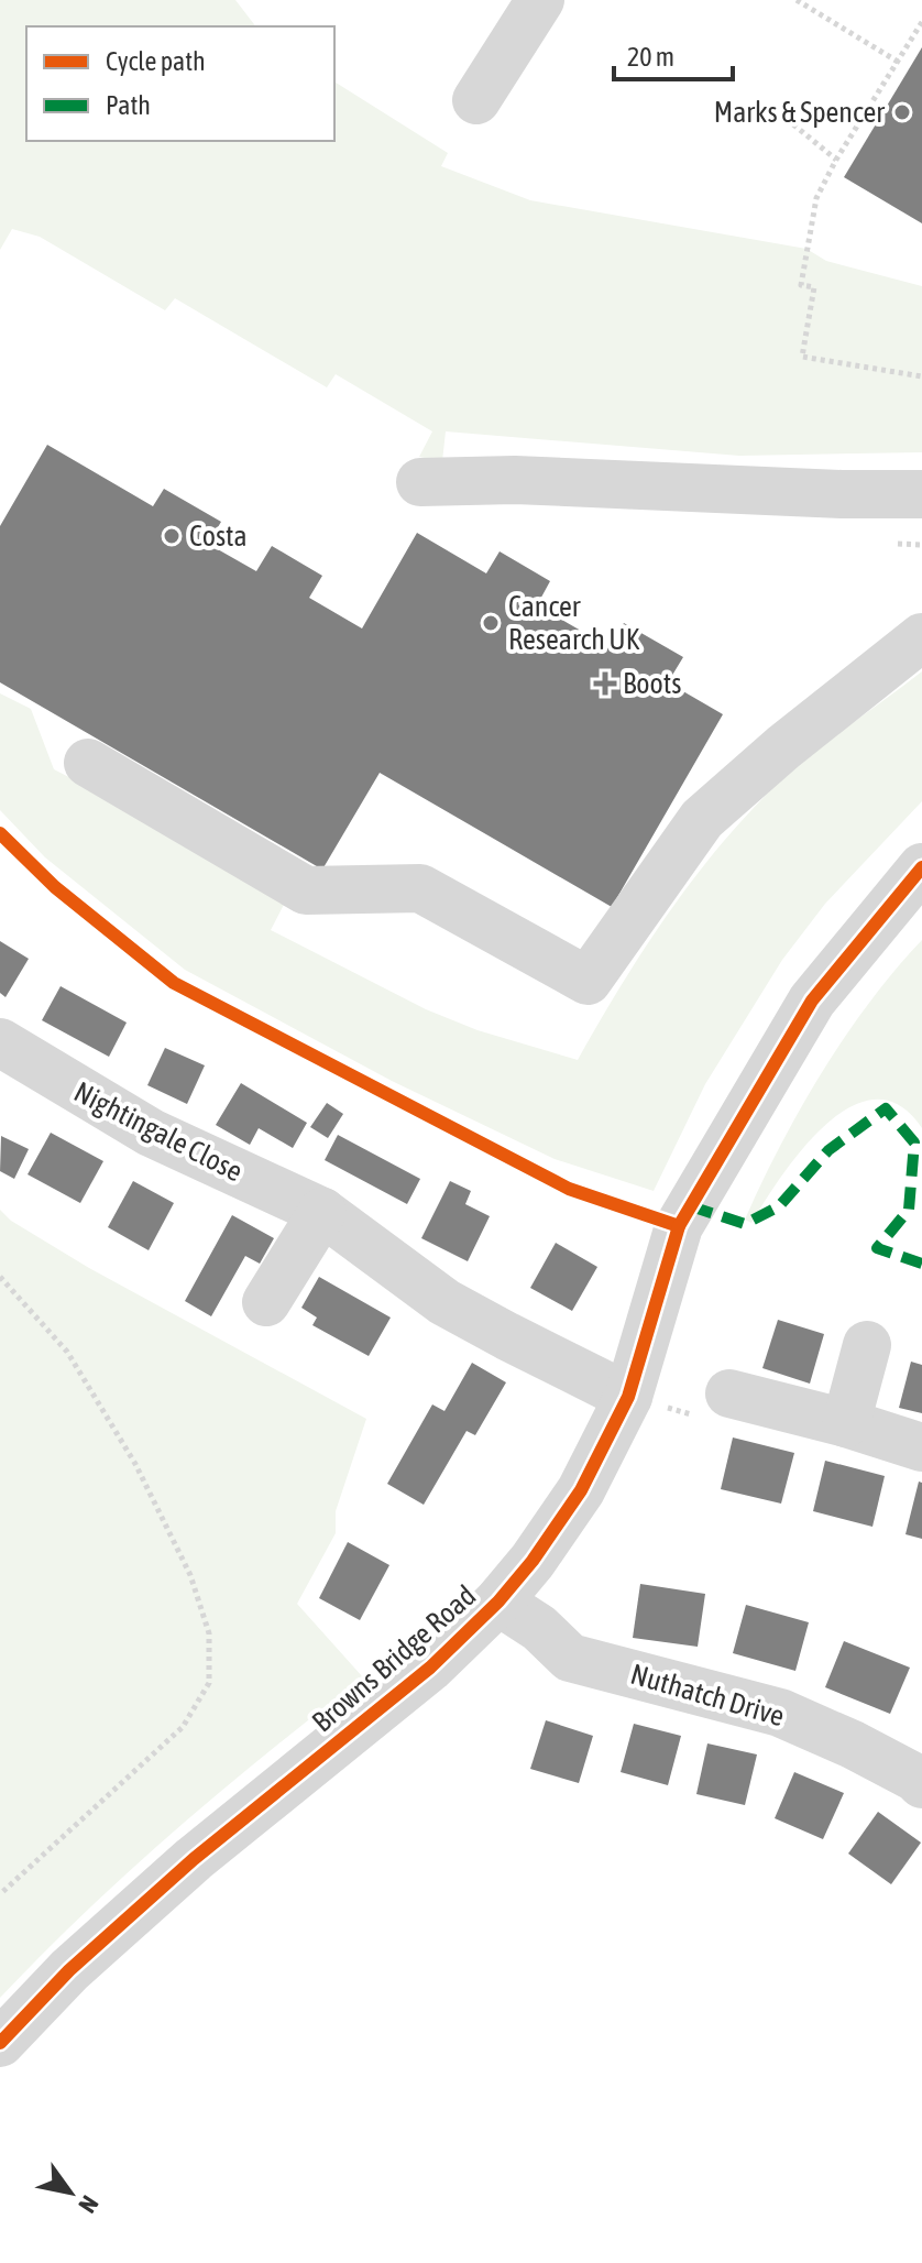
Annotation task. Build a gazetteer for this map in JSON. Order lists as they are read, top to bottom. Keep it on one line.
{"streets":{"street":["Nightingale Close","Browns Bridge Road","Nuthatch Drive"]},"crossings":[["Nightingale Close","Browns Bridge Road"],["Browns Bridge Road","Nuthatch Drive"]],"places":{"other":["Marks & Spencer","Costa","Cancer Research UK"],"health":["Boots"]},"legend":["Cycle path","Path"],"scale_bar":"20 m","north":"bottom right"}
